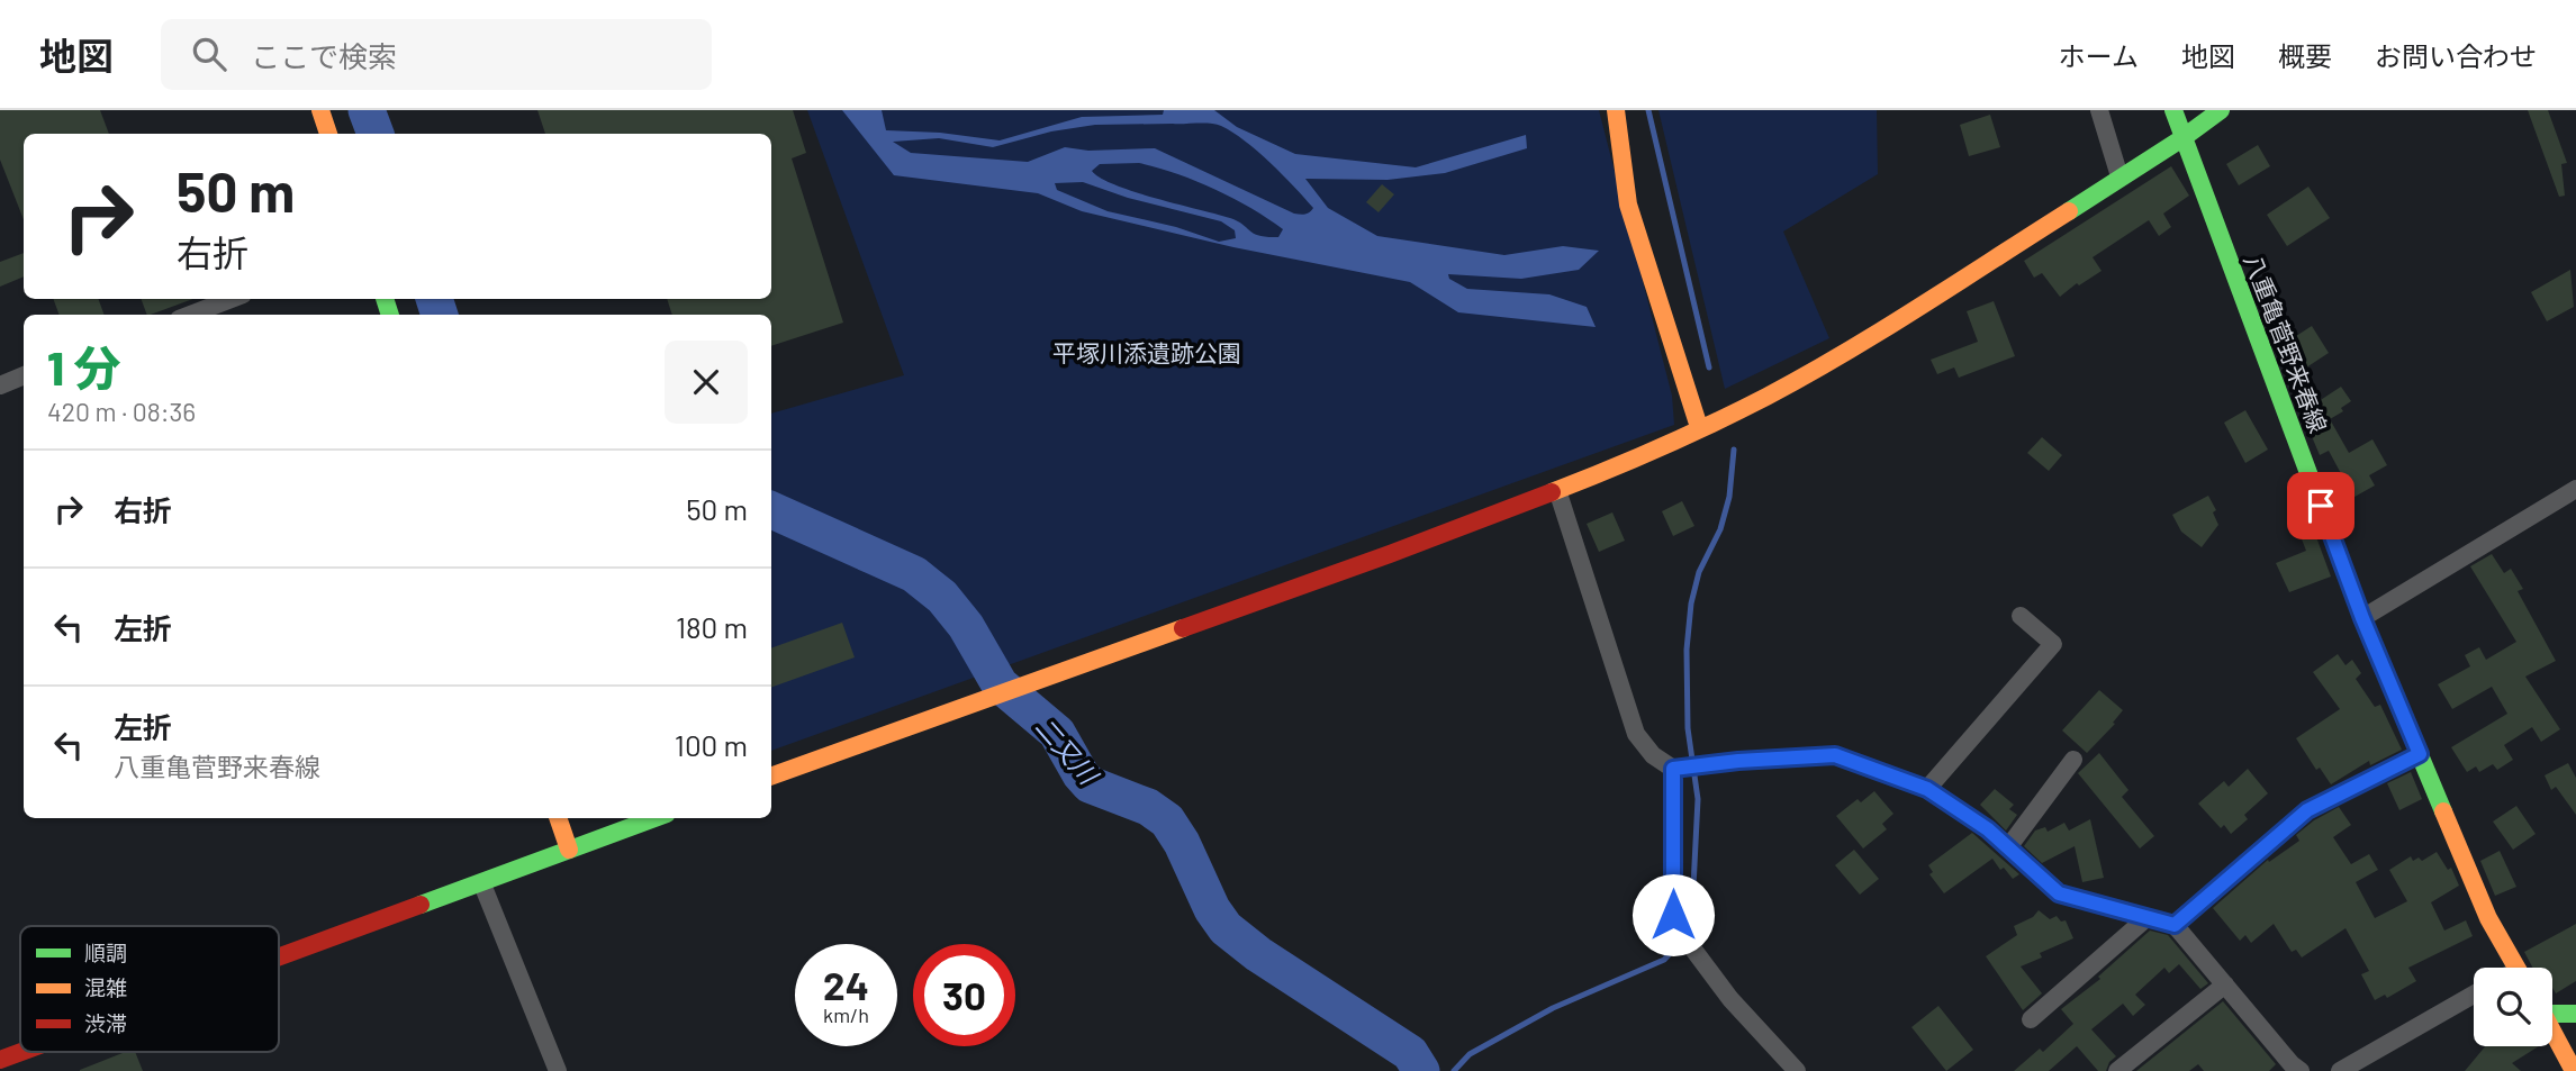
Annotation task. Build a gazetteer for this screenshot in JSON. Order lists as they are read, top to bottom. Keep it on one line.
{"streets":{"street":["八重亀菅野来春線"]},"water":["二又川"],"parks":["平塚川添遺跡公園"],"legend":["順調","混雑","渋滞"],"page":{"header":"地図","search":"ここで検索","nav":["ホーム","地図","概要","お問い合わせ"],"turn":["50 m","右折"],"heading":["1 分","420 m · 08:36"],"list":[{"name":"右折","value":"50 m"},{"name":"左折","value":"180 m"},{"name":"左折","note":"八重亀菅野来春線","value":"100 m"}],"speed":"24 km/h","limit":"30"}}
